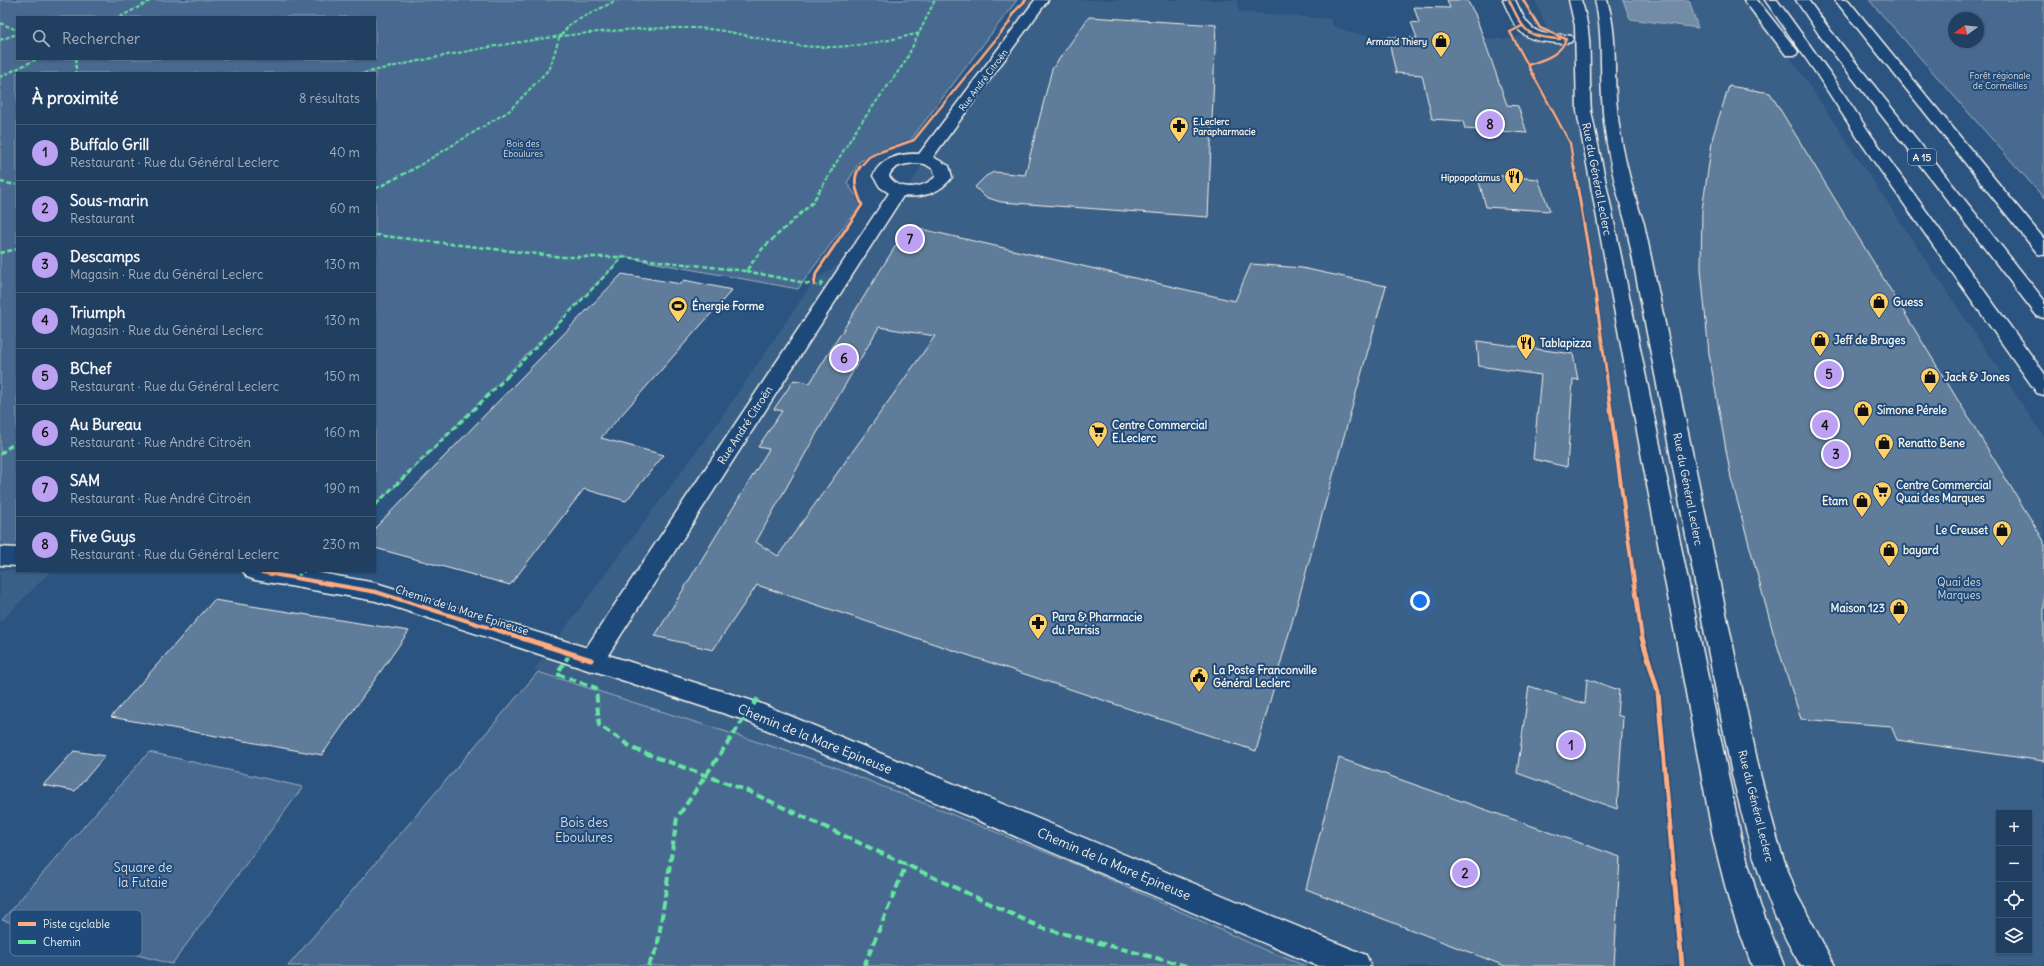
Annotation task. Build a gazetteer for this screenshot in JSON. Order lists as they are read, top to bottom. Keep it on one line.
{"streets":{"main road":["Rue André Citroën","A 15","Rue du Général Leclerc","Chemin de la Mare Epineuse"]},"crossings":[["Rue André Citroën","Chemin de la Mare Epineuse"]],"parks":["Forêt régionale de Cormeilles","Bois des Éboulures","Quai des Marques","Bois des Eboulures","Square de la Futaie"],"places":{"shop":["Armand Thiery","Guess","Jeff de Bruges","Jack & Jones","Simone Pérele","Renatto Bene","Etam","Le Creuset","bayard","Maison 123"],"pharmacy":["E.Leclerc Parapharmacie","Para & Pharmacie du Parisis"],"restaurant":["Hippopotamus","Tablapizza"],"sports":["Énergie Forme"],"supermarket":["Centre Commercial E.Leclerc","Centre Commercial Quai des Marques"],"public building":["La Poste Franconville Général Leclerc"]},"legend":["Piste cyclable","Chemin"],"north":"left","page":{"search":"Rechercher","heading":["À proximité","8 résultats"],"pins":["8","7","6","5","4","3","1","2"],"list":[{"mark":"1","name":"Buffalo Grill","note":"Restaurant · Rue du Général Leclerc","value":"40 m"},{"mark":"2","name":"Sous-marin","note":"Restaurant","value":"60 m"},{"mark":"3","name":"Descamps","note":"Magasin · Rue du Général Leclerc","value":"130 m"},{"mark":"4","name":"Triumph","note":"Magasin · Rue du Général Leclerc","value":"130 m"},{"mark":"5","name":"BChef","note":"Restaurant · Rue du Général Leclerc","value":"150 m"},{"mark":"6","name":"Au Bureau","note":"Restaurant · Rue André Citroën","value":"160 m"},{"mark":"7","name":"SAM","note":"Restaurant · Rue André Citroën","value":"190 m"},{"mark":"8","name":"Five Guys","note":"Restaurant · Rue du Général Leclerc","value":"230 m"}],"map_buttons":["+","−"]}}
